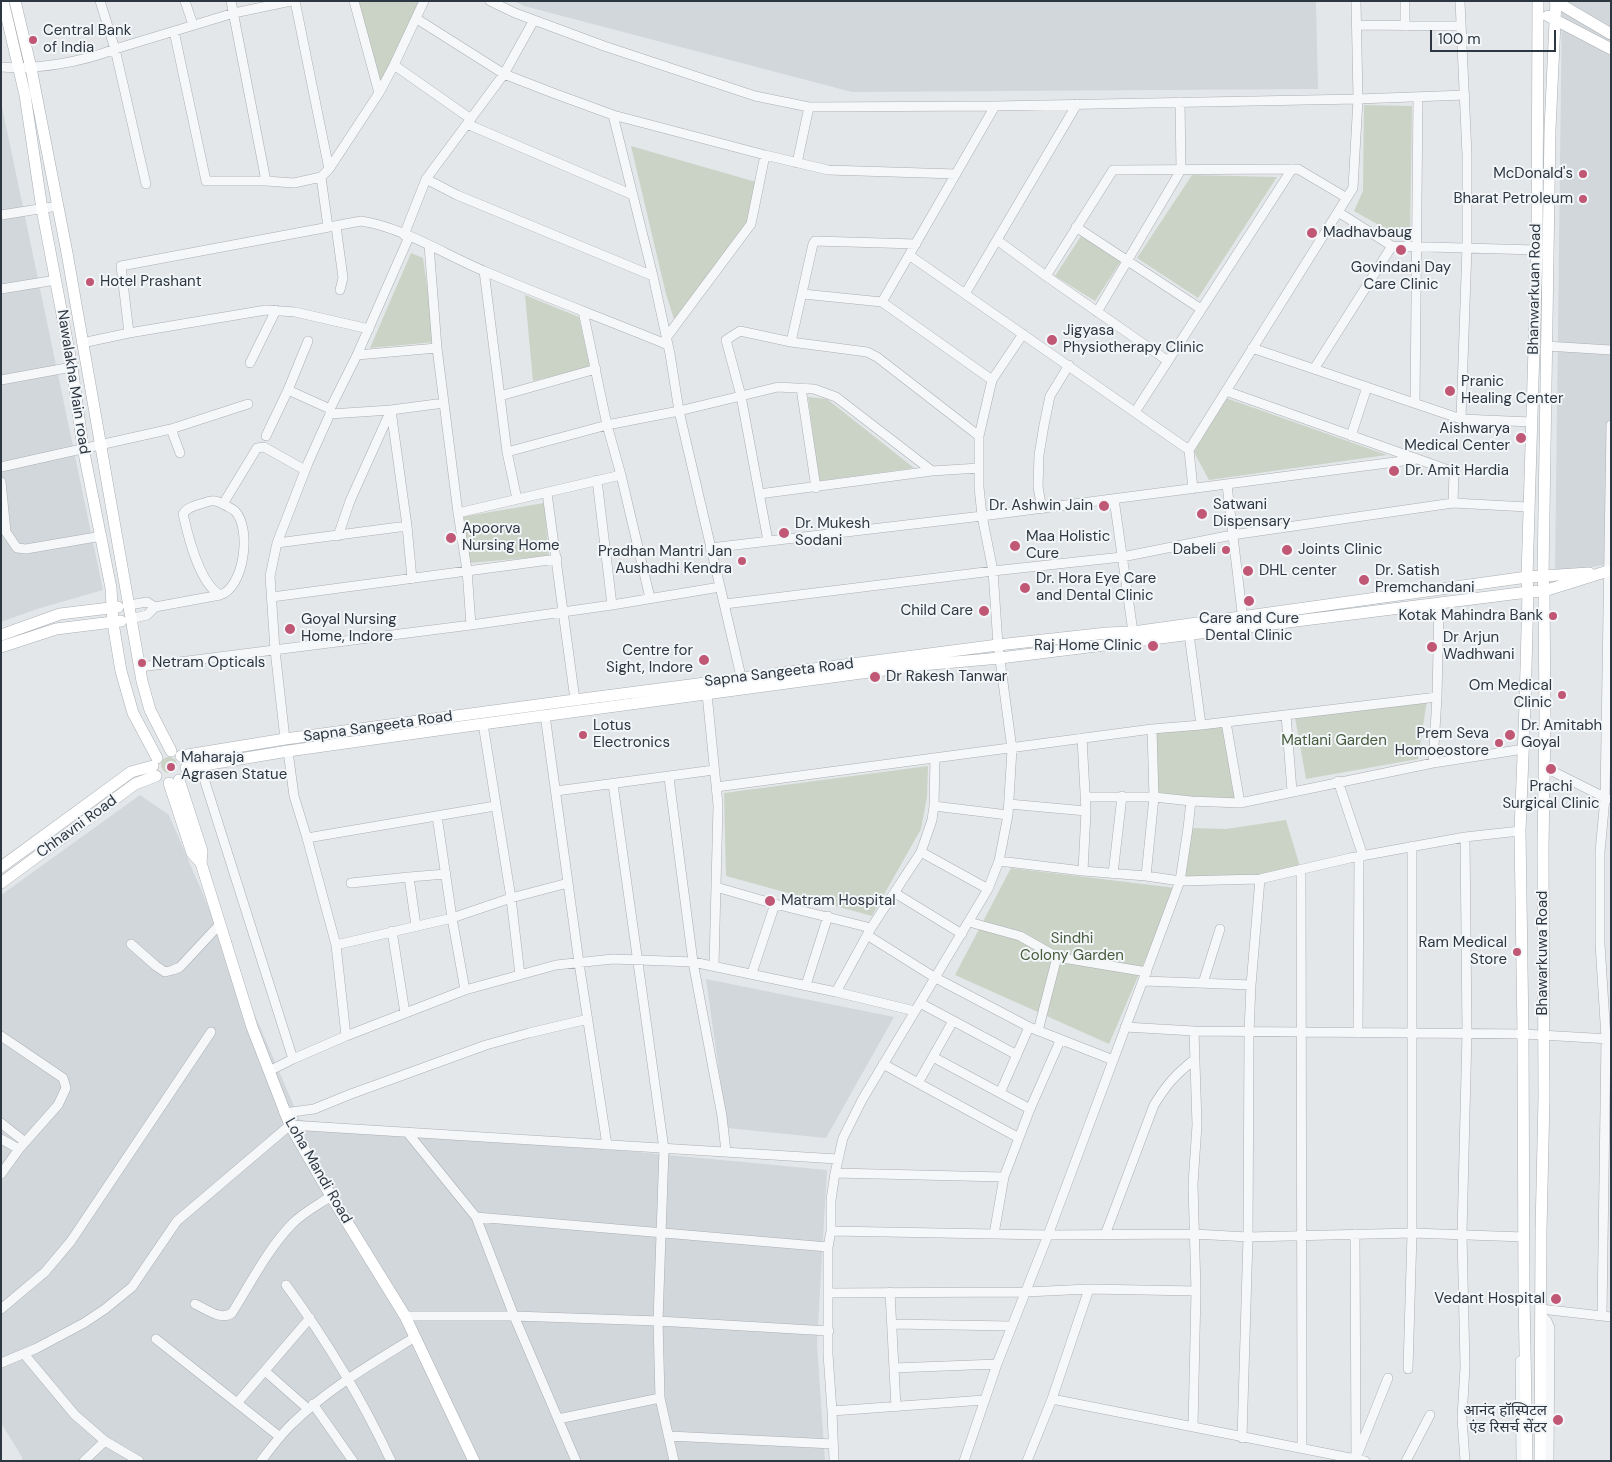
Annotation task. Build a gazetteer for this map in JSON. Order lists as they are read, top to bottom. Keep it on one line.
{"streets":{"main road":["Bhanwarkuan Road","Nawalakha Main road","Sapna Sangeeta Road","Chhavni Road","Bhawarkuwa Road","Loha Mandi Road"]},"crossings":[["Bhanwarkuan Road","Sapna Sangeeta Road"],["Bhanwarkuan Road","Bhawarkuwa Road"],["Nawalakha Main road","Sapna Sangeeta Road"],["Nawalakha Main road","Chhavni Road"],["Nawalakha Main road","Loha Mandi Road"],["Sapna Sangeeta Road","Chhavni Road"],["Sapna Sangeeta Road","Bhawarkuwa Road"],["Sapna Sangeeta Road","Loha Mandi Road"],["Chhavni Road","Loha Mandi Road"]],"parks":["Matlani Garden","Sindhi Colony Garden"],"places":["Central Bank of India","McDonald's","Bharat Petroleum","Madhavbaug","Govindani Day Care Clinic","Hotel Prashant","Jigyasa Physiotherapy Clinic","Pranic Healing Center","Aishwarya Medical Center","Dr. Amit Hardia","Dr. Ashwin Jain","Satwani Dispensary","Dr. Mukesh Sodani","Apoorva Nursing Home","Maa Holistic Cure","Dabeli","Joints Clinic","Pradhan Mantri Jan Aushadhi Kendra","DHL center","Dr. Satish Premchandani","Dr. Hora Eye Care and Dental Clinic","Care and Cure Dental Clinic","Child Care","Kotak Mahindra Bank","Goyal Nursing Home, Indore","Raj Home Clinic","Dr Arjun Wadhwani","Centre for Sight, Indore","Netram Opticals","Dr Rakesh Tanwar","Om Medical Clinic","Lotus Electronics","Dr. Amitabh Goyal","Prem Seva Homoeostore","Maharaja Agrasen Statue","Prachi Surgical Clinic","Matram Hospital","Ram Medical Store","Vedant Hospital","आनंद हॉस्पिटल एंड रिसर्च सेंटर"],"scale_bar":"100 m"}
